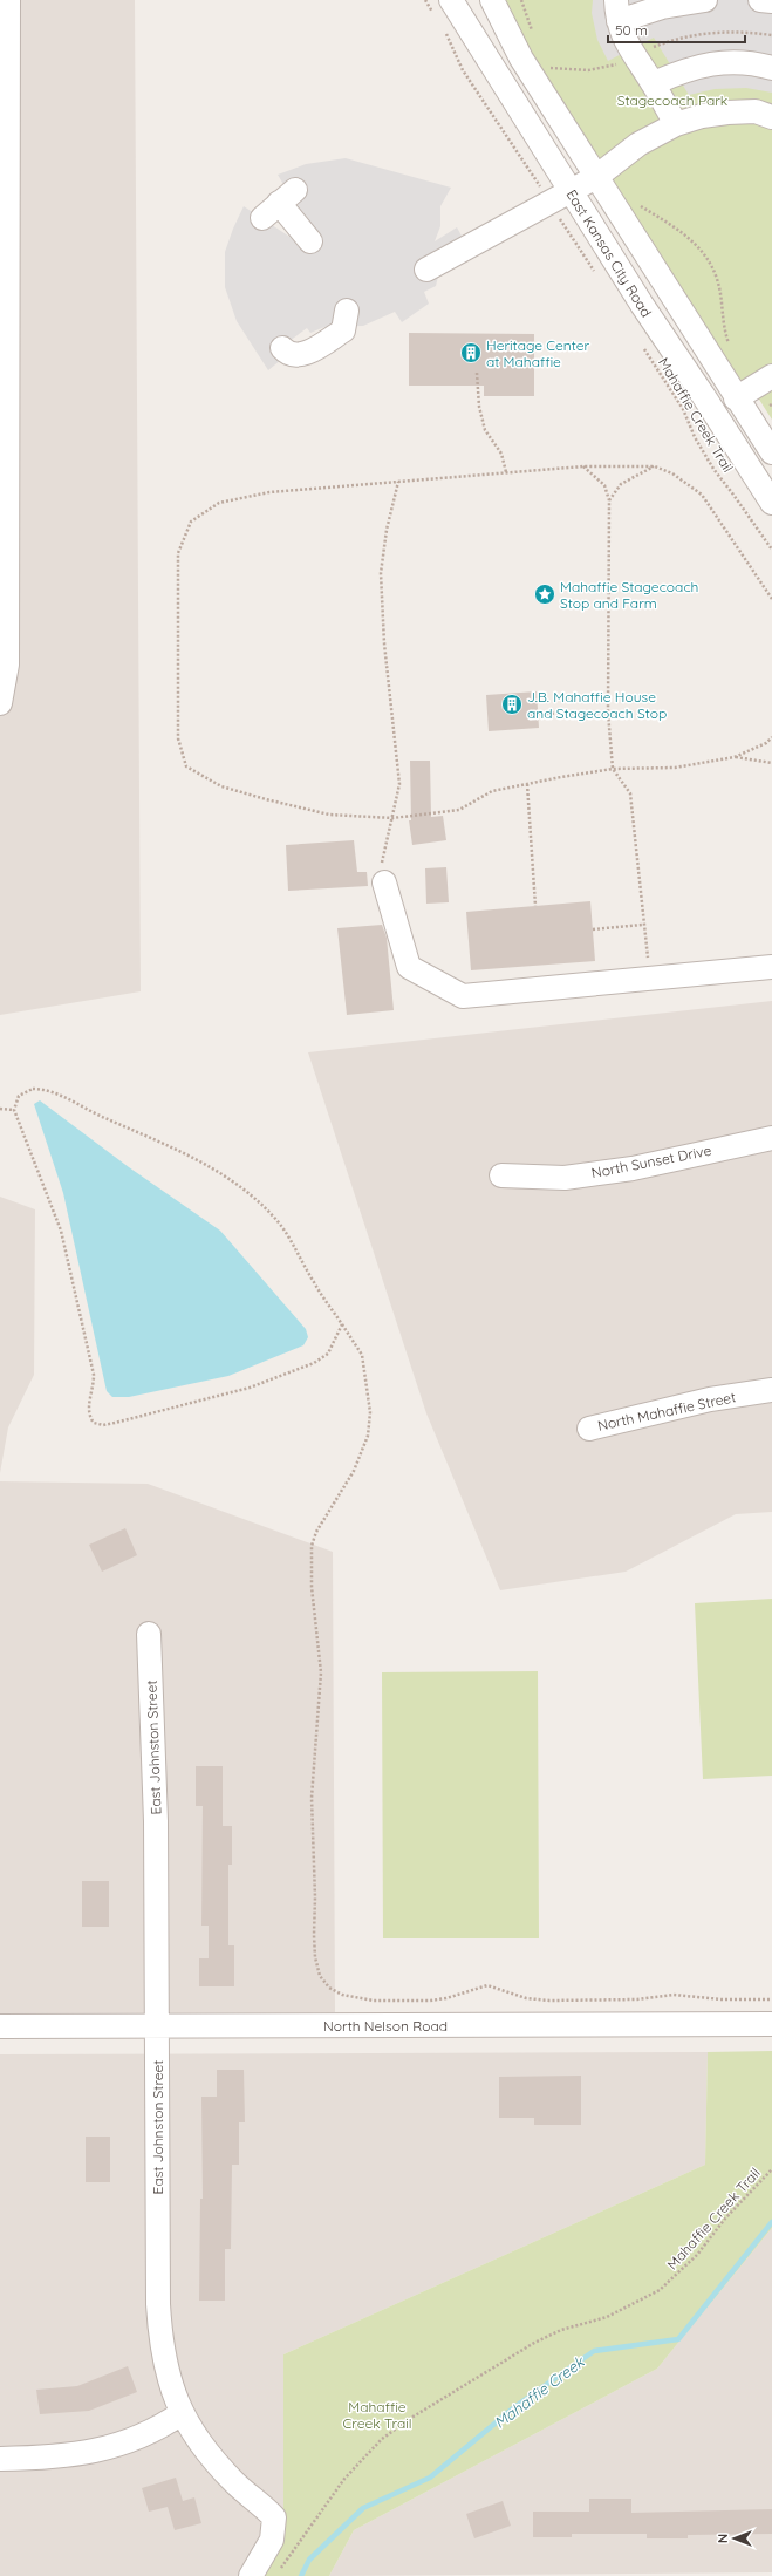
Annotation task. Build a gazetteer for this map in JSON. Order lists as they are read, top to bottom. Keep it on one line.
{"streets":{"street":["East Kansas City Road","North Sunset Drive","North Mahaffie Street","East Johnston Street","North Nelson Road"],"path":["Mahaffie Creek Trail"]},"crossings":[["East Johnston Street","North Nelson Road"]],"water":["Mahaffie Creek"],"parks":["Stagecoach Park","Mahaffie Creek Trail"],"places":{"building":["Heritage Center at Mahaffie","J.B. Mahaffie House and Stagecoach Stop"],"place":["Mahaffie Stagecoach Stop and Farm"]},"scale_bar":"50 m","north":"left"}
